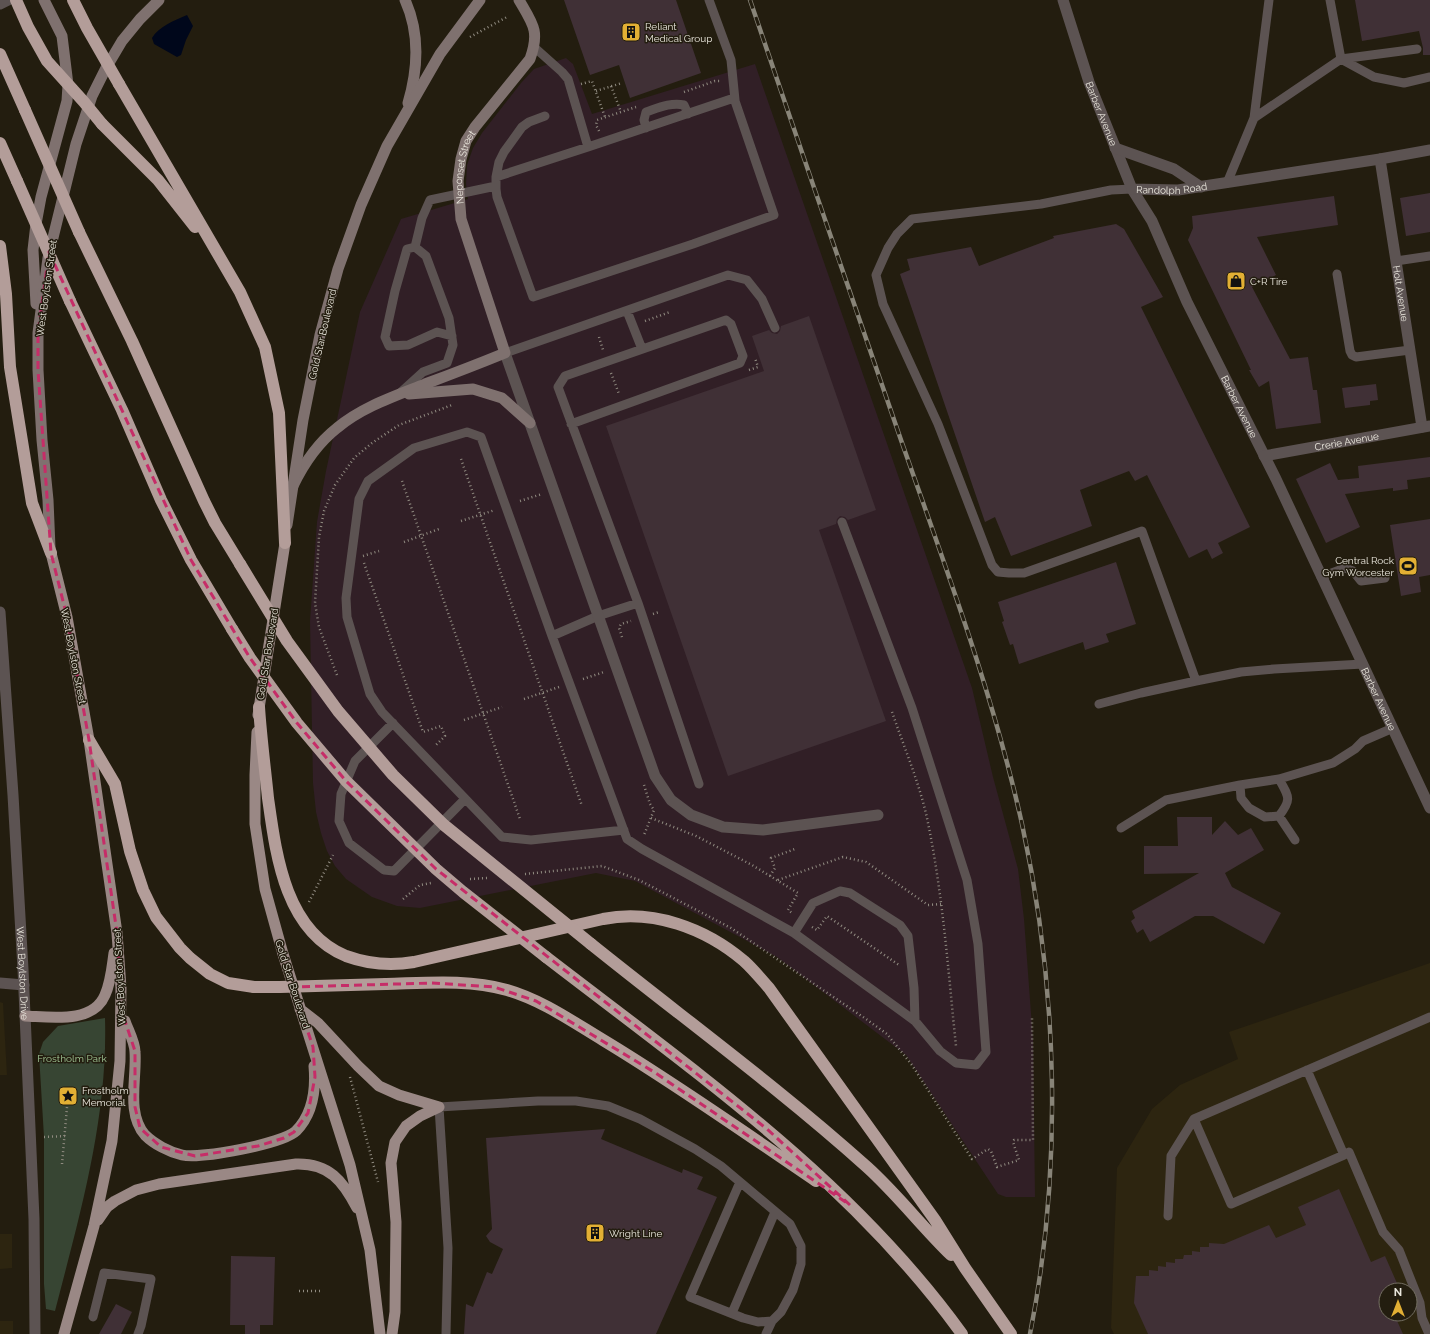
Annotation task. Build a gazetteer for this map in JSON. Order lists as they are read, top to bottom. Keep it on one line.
{"streets":{"main road":["Neponset Street","West Boylston Street","Gold Star Boulevard"],"street":["Barber Avenue","Randolph Road","Holt Avenue","Crerie Avenue","West Boylston Drive"]},"crossings":[["Barber Avenue","Randolph Road"],["Barber Avenue","Crerie Avenue"],["Randolph Road","Holt Avenue"],["Holt Avenue","Crerie Avenue"]],"parks":["Frostholm Park"],"places":{"building":["Reliant Medical Group","Wright Line"],"shop":["C+R Tire"],"sports":["Central Rock Gym Worcester"],"place":["Frostholm Memorial"]},"north":"top"}
